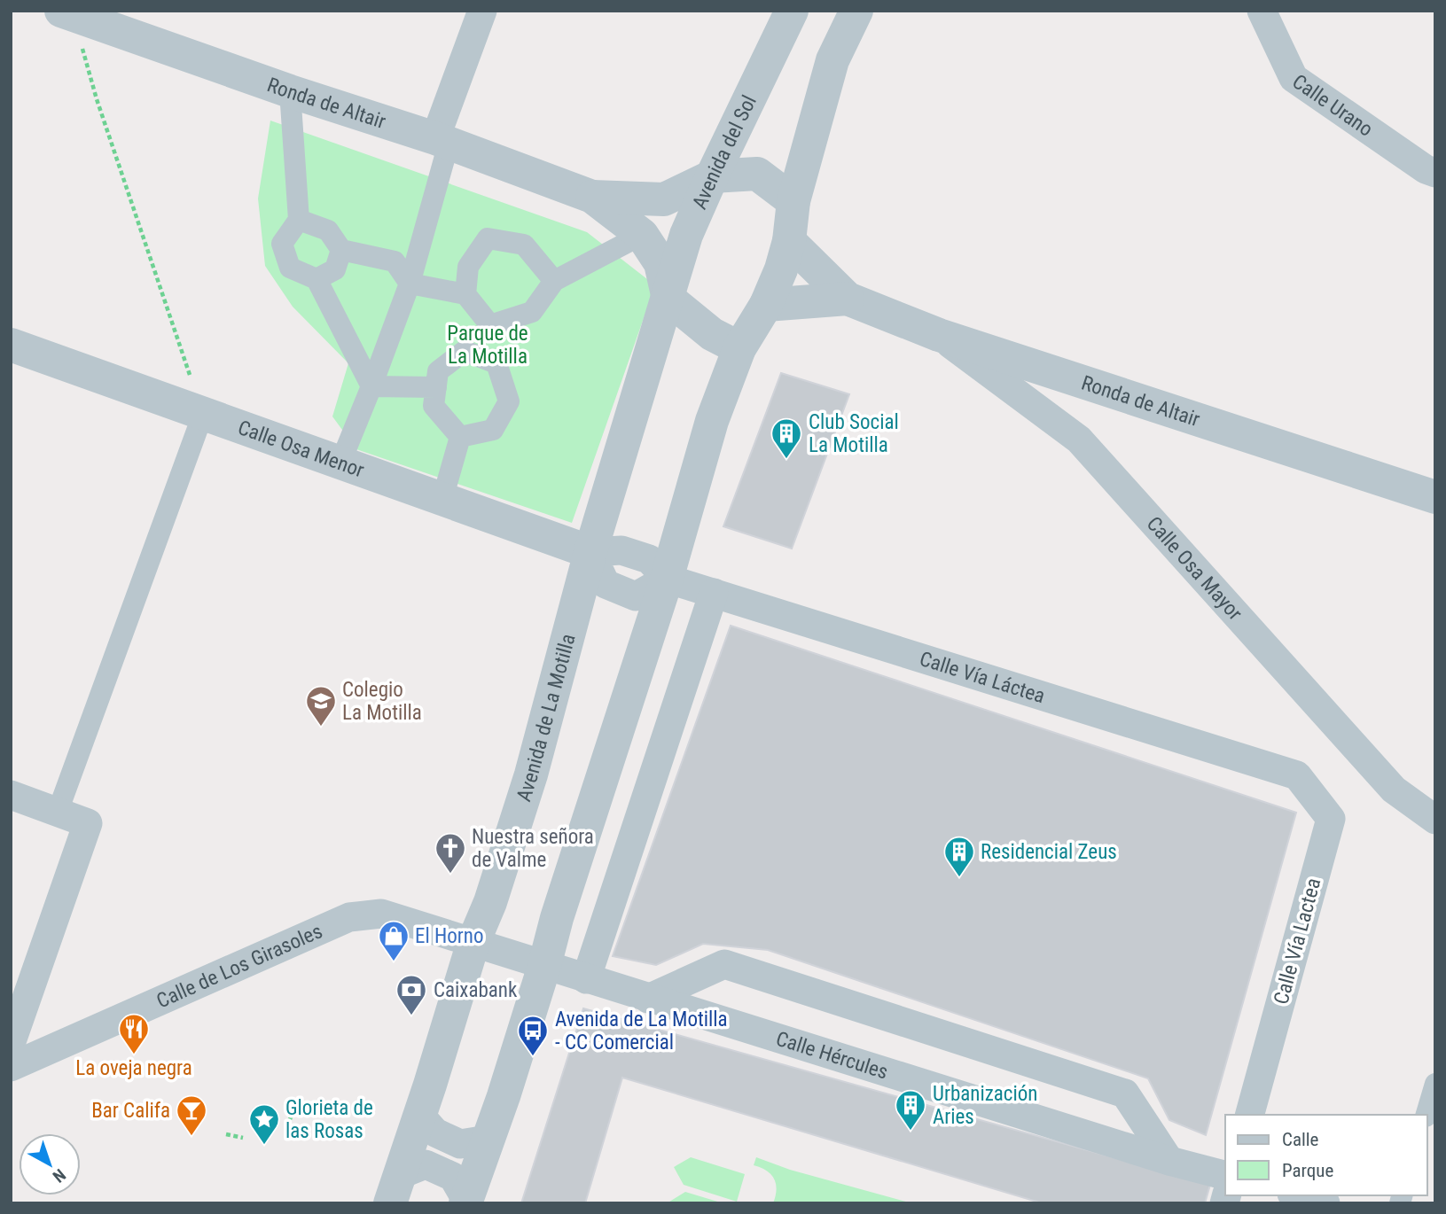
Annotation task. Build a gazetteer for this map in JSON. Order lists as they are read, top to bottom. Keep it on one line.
{"streets":{"street":["Ronda de Altair","Calle Urano","Avenida del Sol","Calle Osa Menor","Calle Osa Mayor","Calle Vía Láctea","Avenida de La Motilla","Calle Vía Lactea","Calle de Los Girasoles","Calle Hércules"]},"crossings":[["Ronda de Altair","Avenida del Sol"],["Ronda de Altair","Calle Osa Mayor"],["Ronda de Altair","Avenida de La Motilla"],["Avenida del Sol","Avenida de La Motilla"],["Calle Osa Menor","Avenida de La Motilla"],["Calle Vía Láctea","Calle Vía Lactea"],["Avenida de La Motilla","Calle de Los Girasoles"],["Calle de Los Girasoles","Calle Hércules"]],"parks":["Parque de La Motilla"],"places":{"building":["Club Social La Motilla","Residencial Zeus","Urbanización Aries"],"school or university":["Colegio La Motilla"],"church":["Nuestra señora de Valme"],"shop":["El Horno"],"bank":["Caixabank"],"restaurant":["La oveja negra"],"bus stop":["Avenida de La Motilla - CC Comercial"],"bar":["Bar Califa"],"place":["Glorieta de las Rosas"]},"legend":["Calle","Parque"],"north":"bottom right"}
